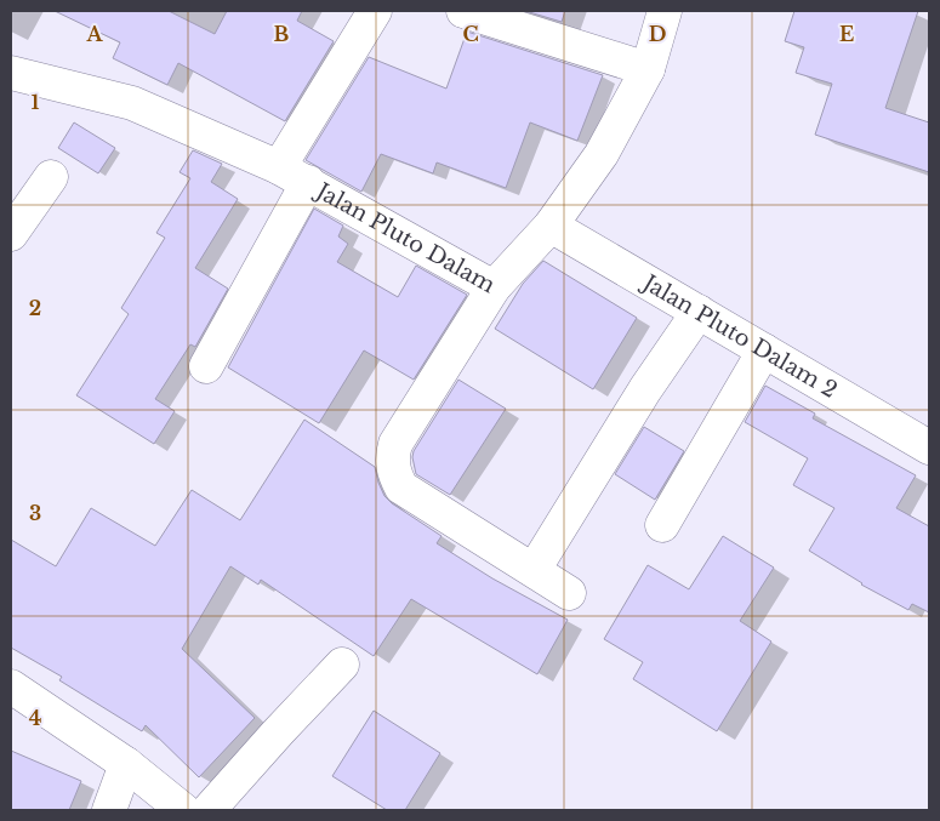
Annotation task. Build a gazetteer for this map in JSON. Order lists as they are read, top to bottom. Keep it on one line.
{"streets":{"street":["Jalan Pluto Dalam","Jalan Pluto Dalam 2"]},"crossings":[["Jalan Pluto Dalam","Jalan Pluto Dalam 2"]],"grid":{"columns":["A","B","C","D","E"],"rows":["1","2","3","4"]}}
